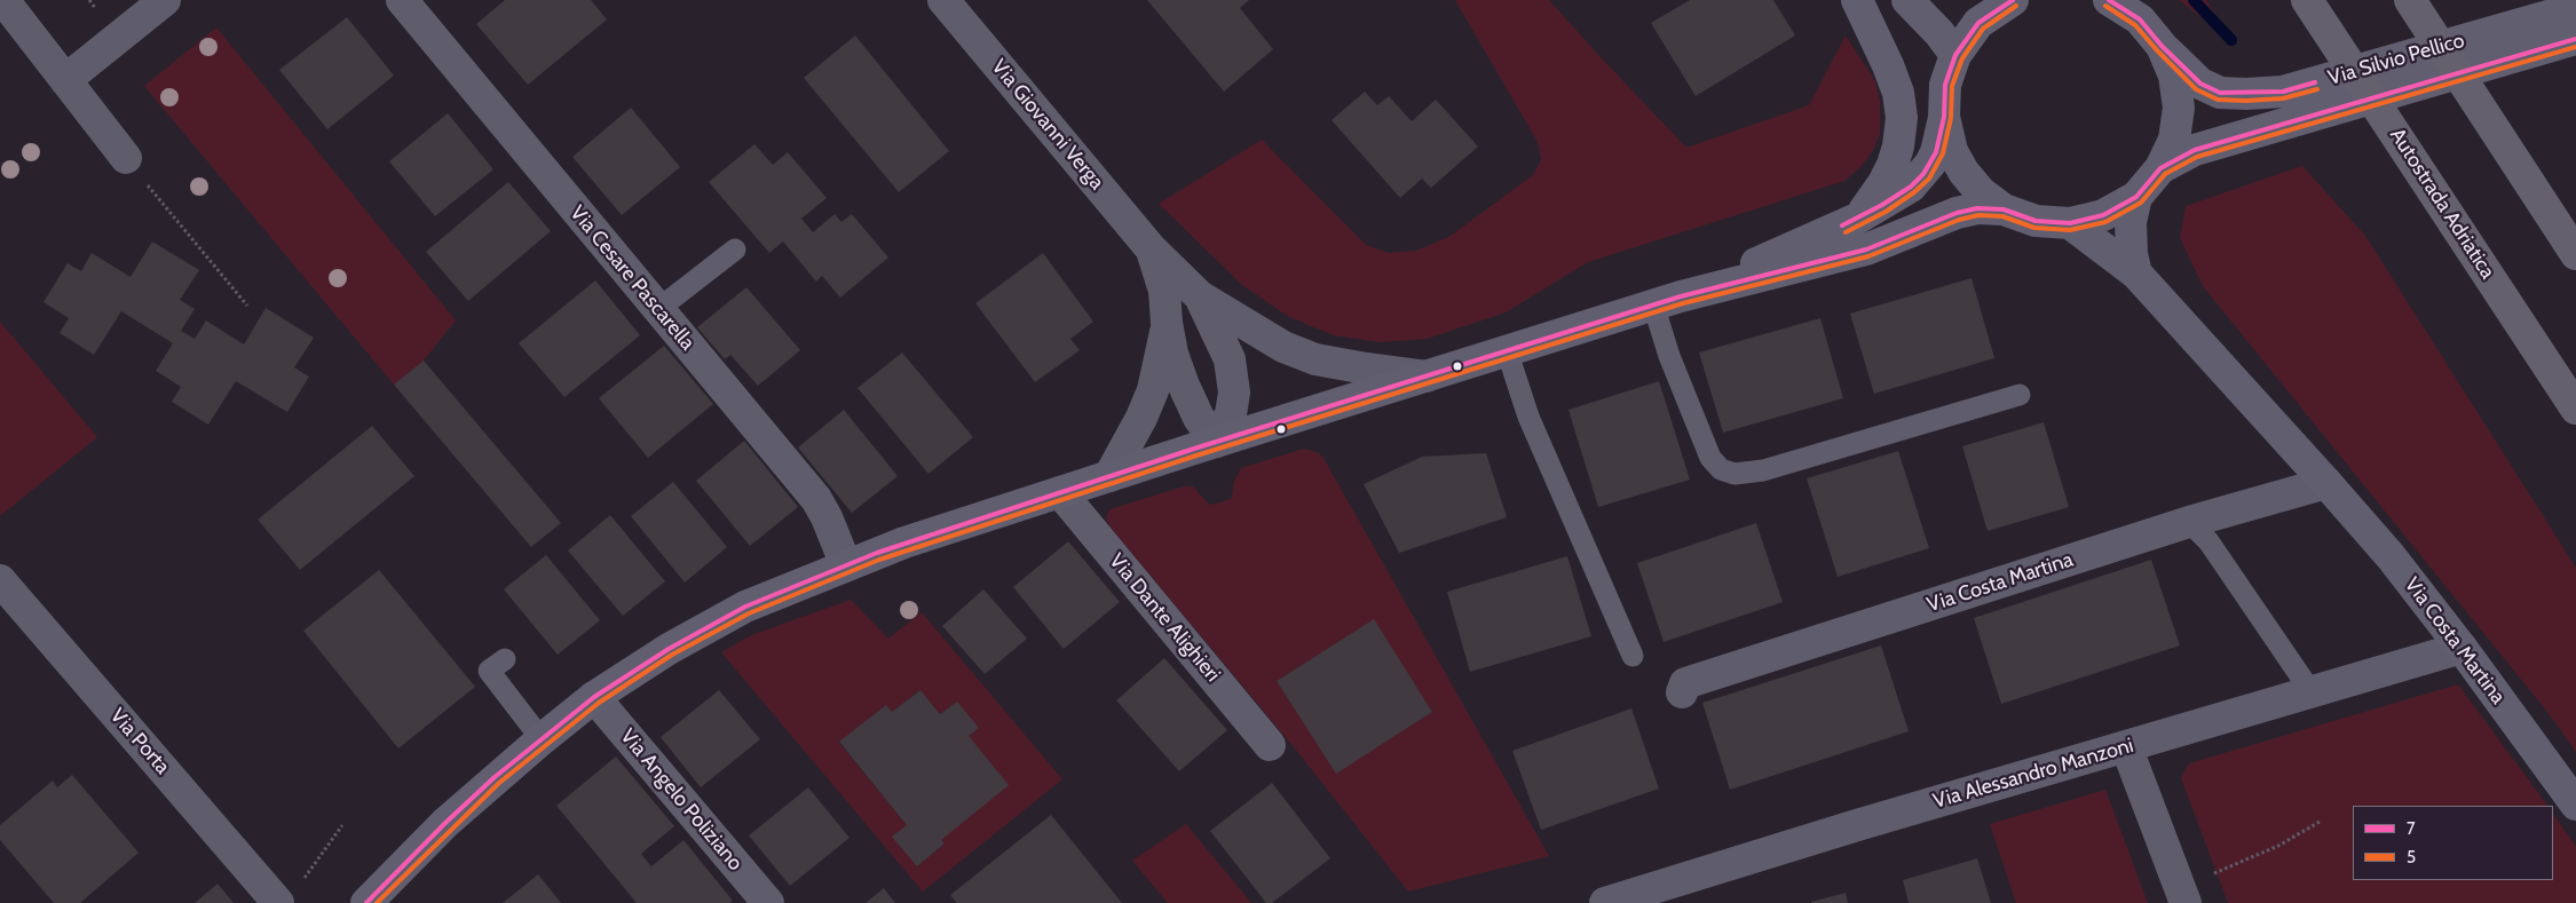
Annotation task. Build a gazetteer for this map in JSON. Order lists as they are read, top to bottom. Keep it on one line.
{"streets":{"highway":["Autostrada Adriatica"],"main road":["Via Silvio Pellico","Via Costa Martina"],"street":["Via Giovanni Verga","Via Cesare Pascarella","Via Dante Alighieri","Via Porta","Via Alessandro Manzoni","Via Angelo Poliziano"]},"crossings":[["Via Costa Martina","Via Alessandro Manzoni"]],"lines":["transit line 7","transit line 5"],"legend":["7","5"]}
